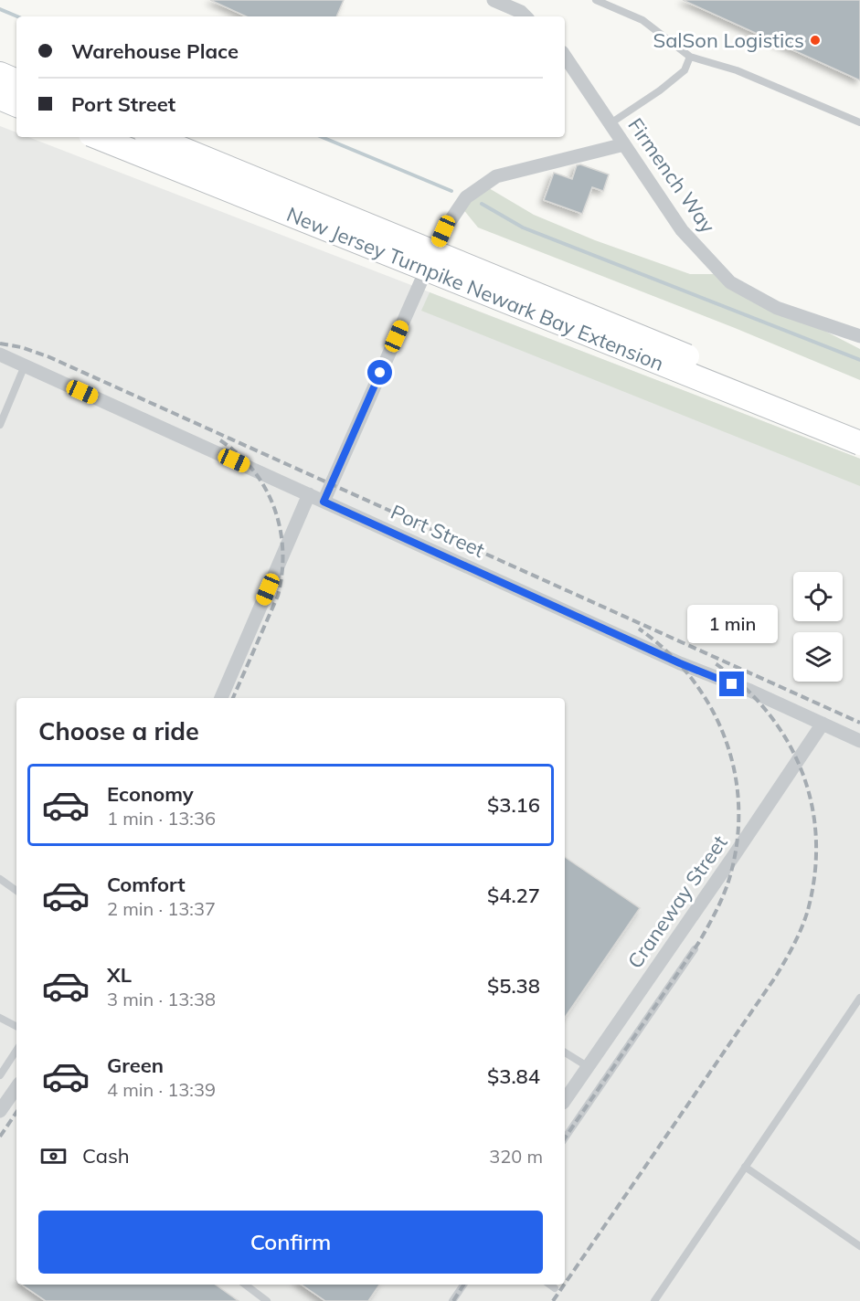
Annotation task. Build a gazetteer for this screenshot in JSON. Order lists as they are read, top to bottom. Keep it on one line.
{"streets":{"highway":["New Jersey Turnpike Newark Bay Extension"],"street":["Firmench Way","Port Street","Craneway Street"]},"crossings":[["Port Street","Craneway Street"]],"places":["SalSon Logistics"],"page":{"banner":["Warehouse Place","Port Street"],"bubble":"1 min","heading":"Choose a ride","list":[{"name":"Economy","note":"1 min · 13:36","value":"$3.16"},{"name":"Comfort","note":"2 min · 13:37","value":"$4.27"},{"name":"XL","note":"3 min · 13:38","value":"$5.38"},{"name":"Green","note":"4 min · 13:39","value":"$3.84"}],"pay":["Cash","320 m"],"buttons":"Confirm"}}
